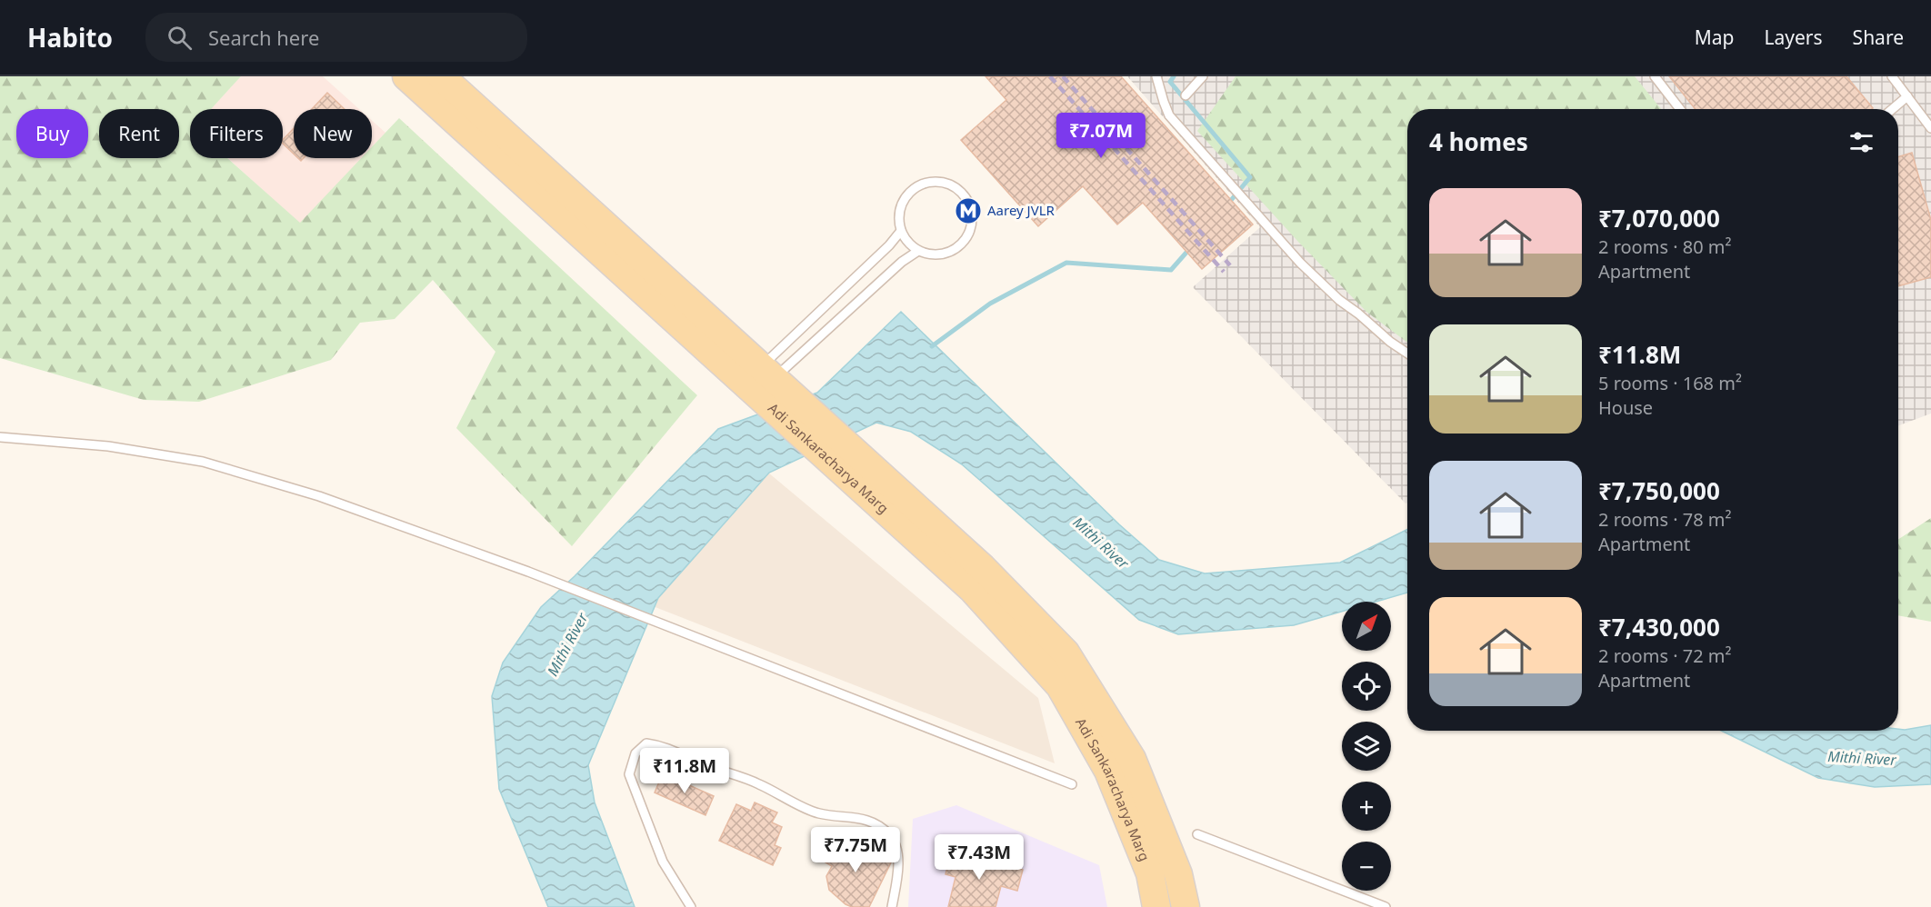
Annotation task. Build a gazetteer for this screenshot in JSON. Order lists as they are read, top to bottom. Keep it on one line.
{"streets":{"main road":["Adi Sankaracharya Marg"]},"water":["Mithi River"],"places":{"metro station":["Aarey JVLR"]},"north":"top right","page":{"header":"Habito","search":"Search here","nav":["Map","Layers","Share"],"chip":["Buy","Rent","Filters","New"],"heading":"4 homes","price":["₹7.07M","₹11.8M","₹7.75M","₹7.43M"],"list":[{"name":"₹7,070,000","note":"2 rooms · 80 m² · Apartment"},{"name":"₹11.8M","note":"5 rooms · 168 m² · House"},{"name":"₹7,750,000","note":"2 rooms · 78 m² · Apartment"},{"name":"₹7,430,000","note":"2 rooms · 72 m² · Apartment"}],"map_buttons":["+","−"]}}
